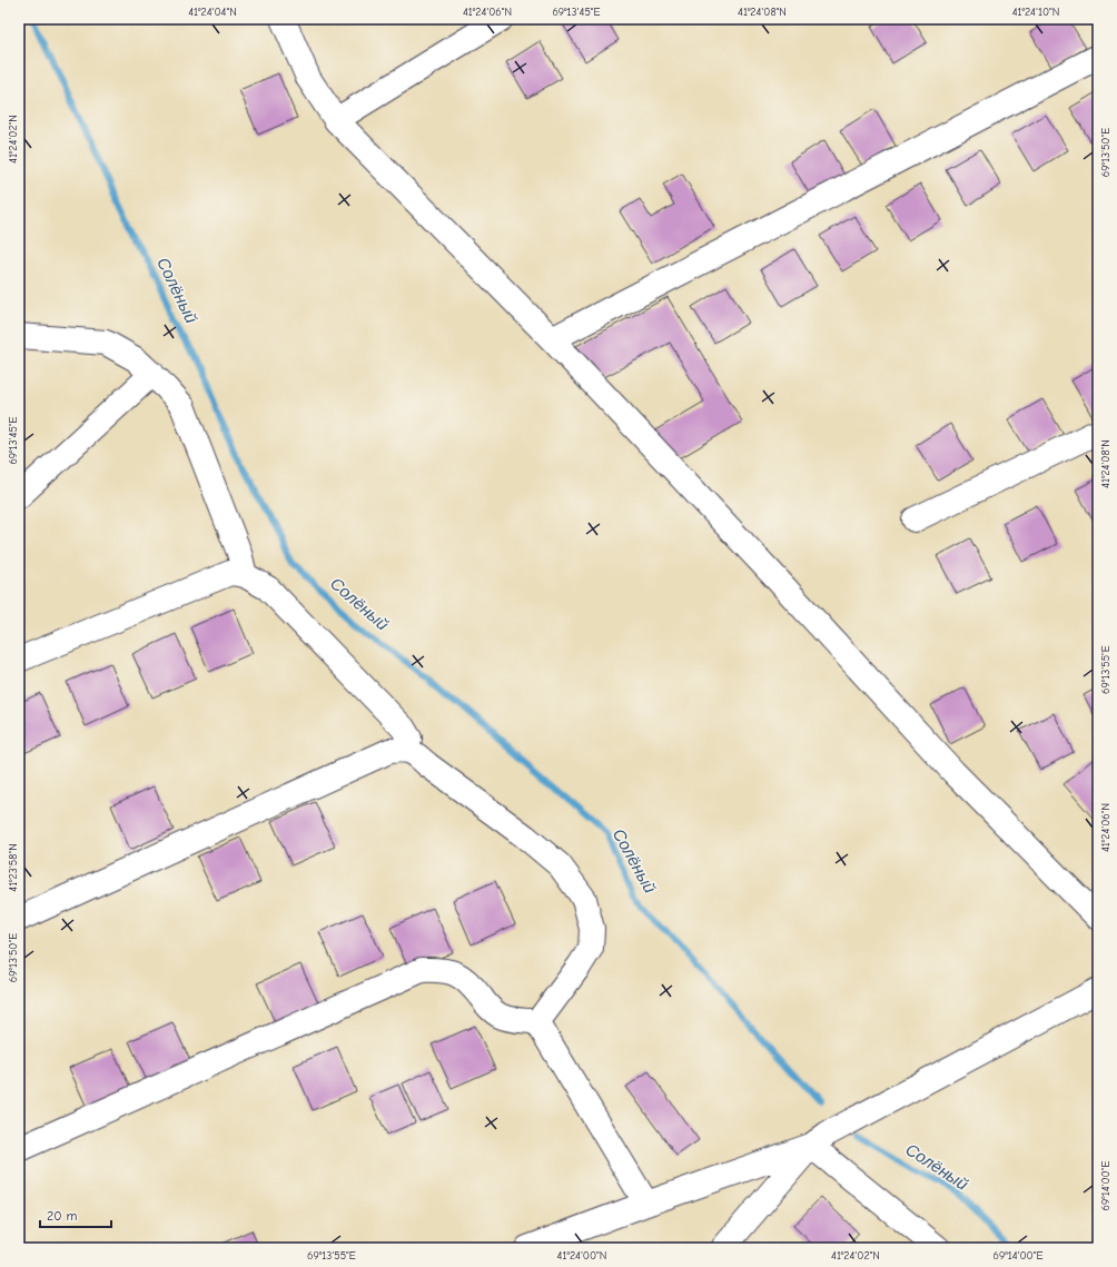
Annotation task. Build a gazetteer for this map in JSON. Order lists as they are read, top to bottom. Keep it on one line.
{"water":["Солёный"],"scale_bar":"20 m","coordinates":["41°24'04\"N","41°24'06\"N","69°13'45\"E","41°24'08\"N","41°24'10\"N","41°24'02\"N","69°13'50\"E","69°13'55\"E","41°23'58\"N","69°14'00\"E","41°24'00\"N"]}
